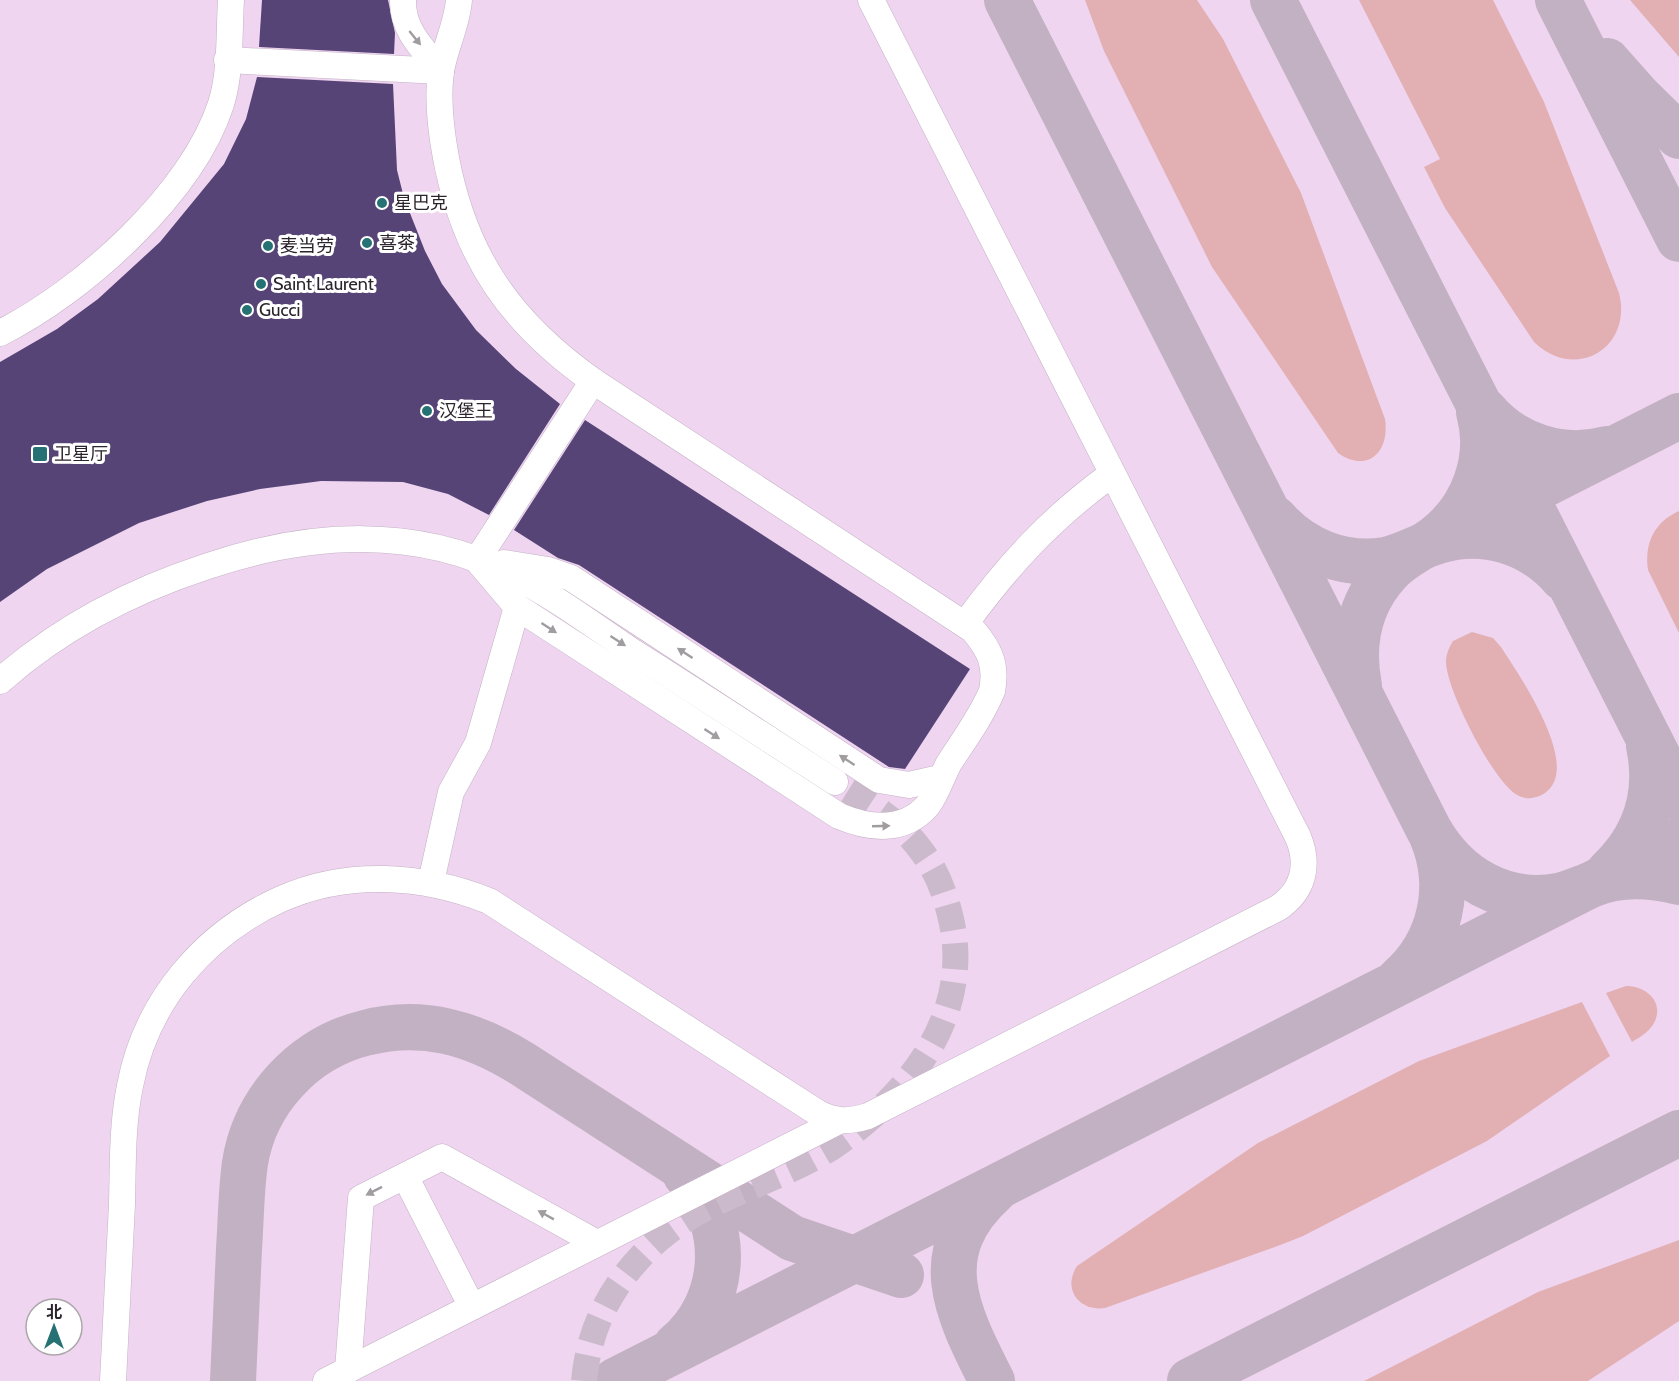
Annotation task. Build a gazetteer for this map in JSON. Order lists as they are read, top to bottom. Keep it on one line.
{"places":{"other":["星巴克","喜茶","麦当劳","Saint Laurent","Gucci","汉堡王"],"transit":["卫星厅"]},"north":"top"}
